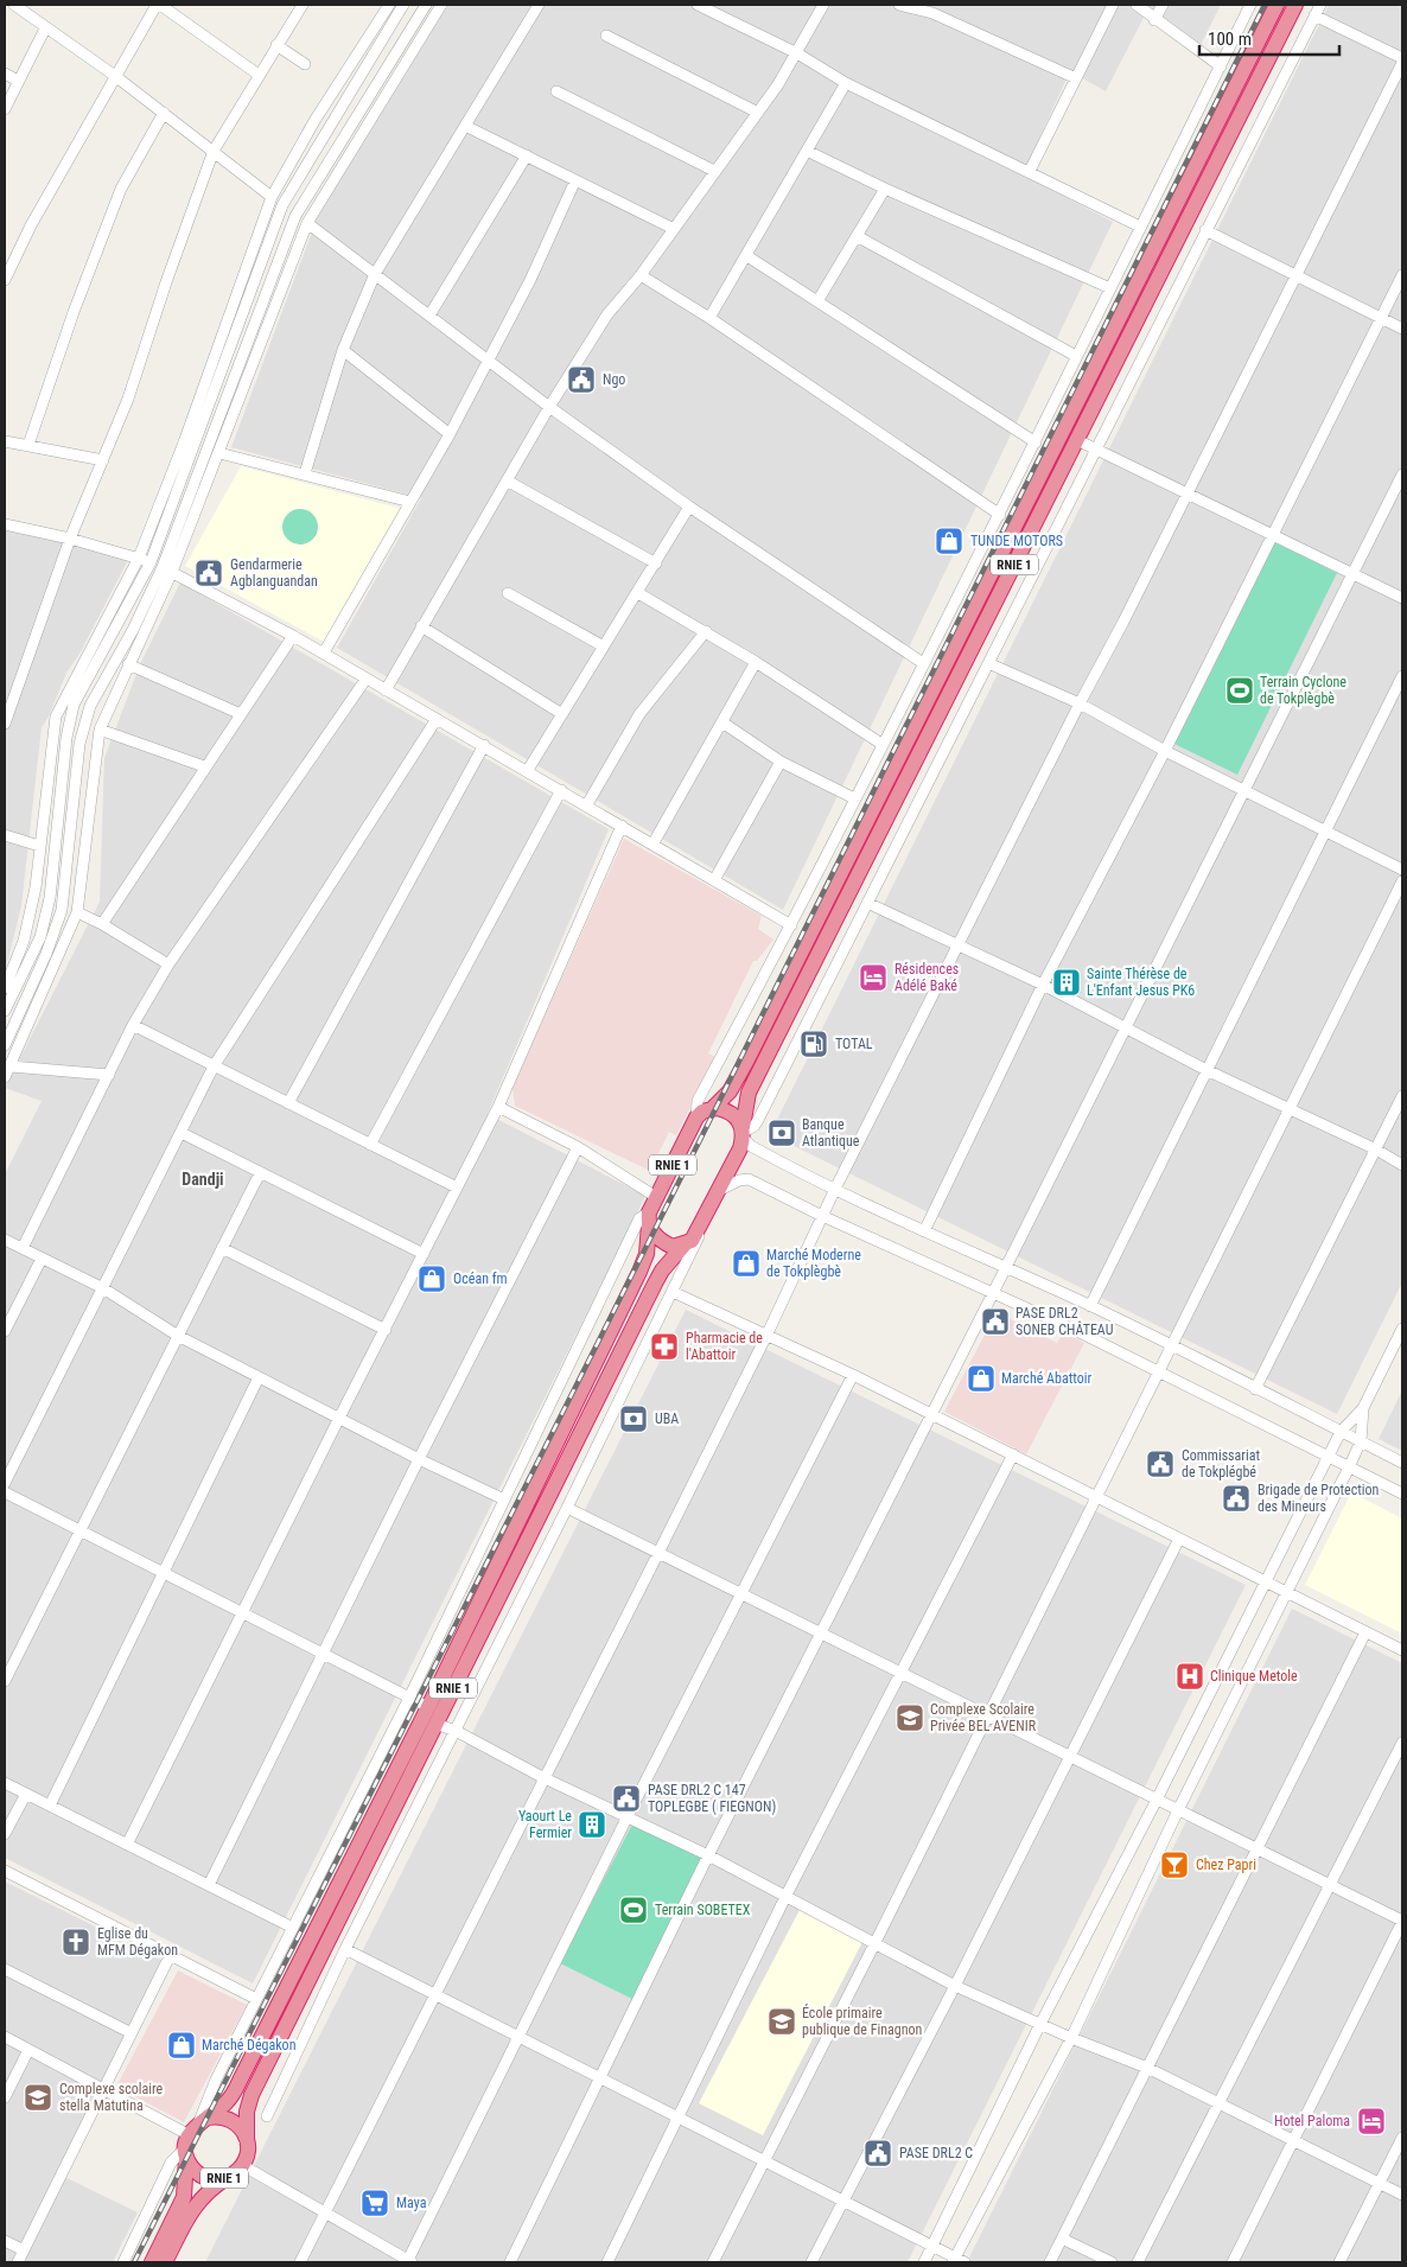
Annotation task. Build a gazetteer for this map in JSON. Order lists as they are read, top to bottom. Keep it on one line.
{"streets":{"highway":["RNIE 1"]},"districts":["Dandji"],"places":{"public building":["Ngo","Gendarmerie Agblanguandan","PASE DRL2 SONEB CHÂTEAU","Commissariat de Tokplégbé","Brigade de Protection des Mineurs","PASE DRL2 C 147 TOPLEGBE ( FIEGNON)","PASE DRL2 C"],"shop":["TUNDE MOTORS","Marché Moderne de Tokplègbè","Océan fm","Marché Abattoir","Marché Dégakon"],"sports":["Terrain Cyclone de Tokplègbè","Terrain SOBETEX"],"hotel":["Résidences Adélé Baké","Hotel Paloma"],"building":["Sainte Thérèse de L'Enfant Jesus PK6","Yaourt Le Fermier"],"fuel station":["TOTAL"],"bank":["Banque Atlantique","UBA"],"pharmacy":["Pharmacie de l'Abattoir"],"hospital":["Clinique Metole"],"school or university":["Complexe Scolaire Privée BEL AVENIR","École primaire publique de Finagnon","Complexe scolaire stella Matutina"],"bar":["Chez Papri"],"church":["Eglise du MFM Dégakon"],"supermarket":["Maya"]},"scale_bar":"100 m"}
